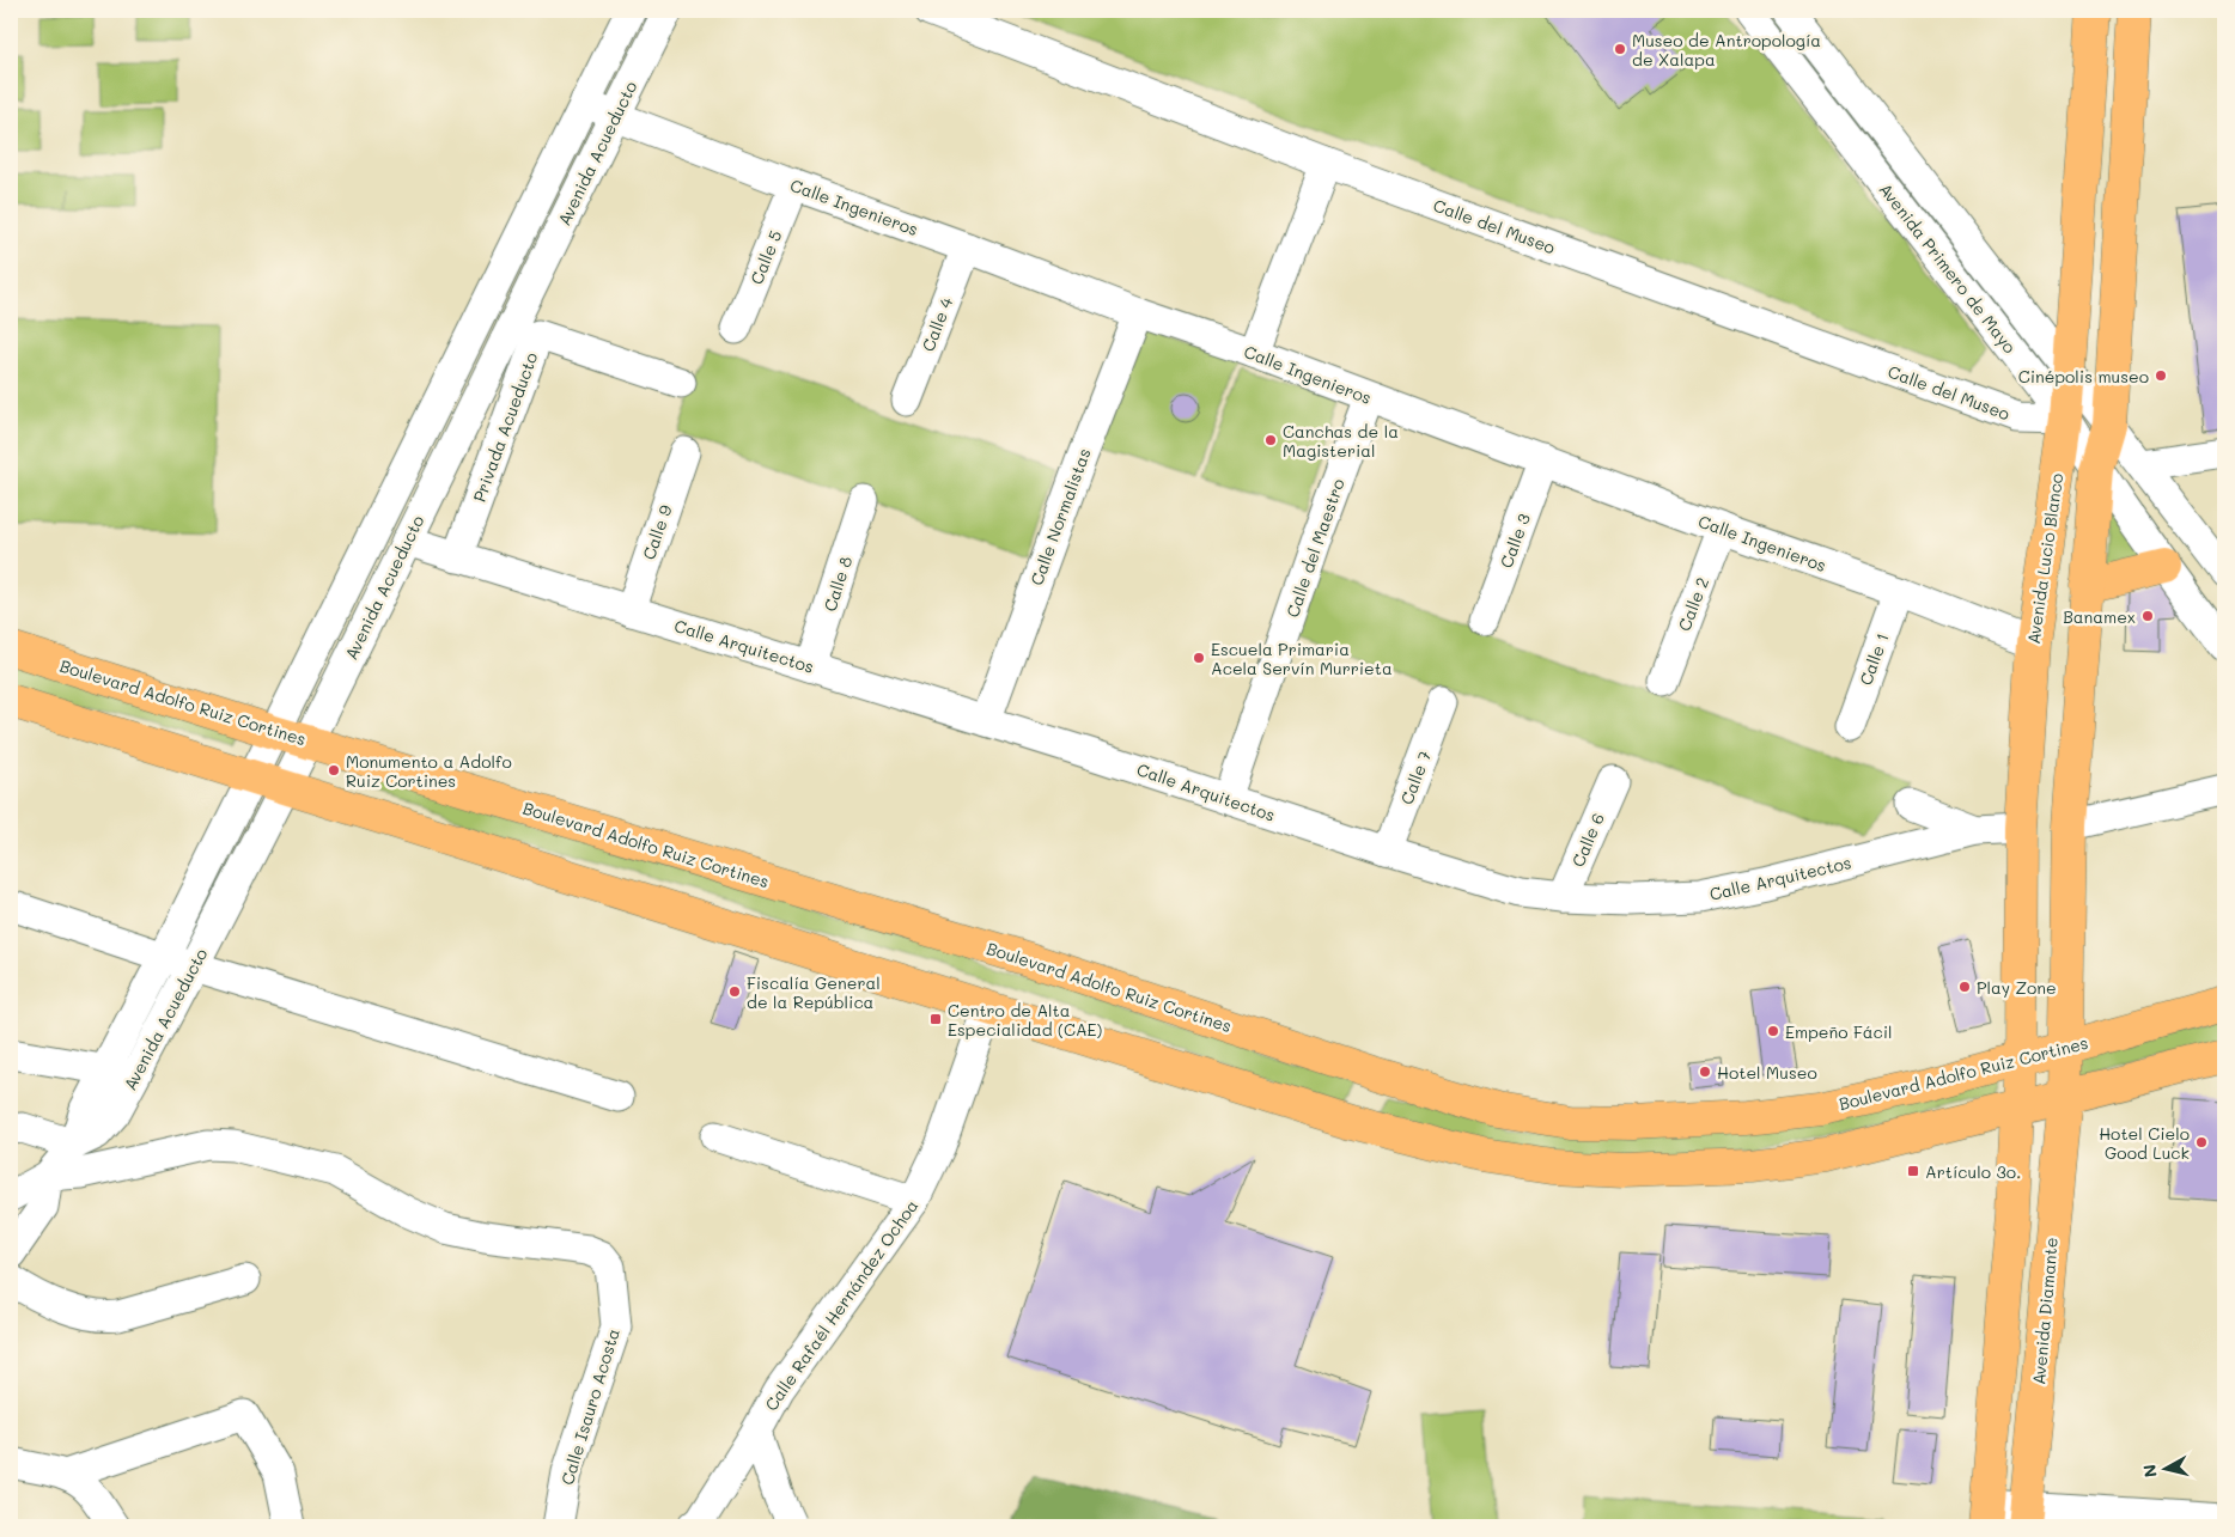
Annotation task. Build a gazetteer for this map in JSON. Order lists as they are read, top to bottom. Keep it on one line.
{"streets":{"main road":["Avenida Lucio Blanco","Boulevard Adolfo Ruiz Cortines","Avenida Diamante"],"street":["Avenida Acueducto","Calle Ingenieros","Calle del Museo","Calle 5","Avenida Primero de Mayo","Calle 4","Privada Acueducto","Calle Normalistas","Calle 9","Calle 3","Calle del Maestro","Calle 8","Calle 2","Calle Arquitectos","Calle 1","Calle 7","Calle 6","Calle Rafaél Hernández Ochoa","Calle Isauro Acosta"]},"crossings":[["Avenida Acueducto","Calle Ingenieros"],["Avenida Acueducto","Calle Arquitectos"],["Avenida Acueducto","Boulevard Adolfo Ruiz Cortines"],["Avenida Acueducto","Calle Isauro Acosta"],["Calle Ingenieros","Calle 5"],["Calle Ingenieros","Calle 4"],["Calle Ingenieros","Calle Normalistas"],["Calle Ingenieros","Calle 3"],["Calle Ingenieros","Calle del Maestro"],["Calle Ingenieros","Avenida Lucio Blanco"],["Calle Ingenieros","Calle 2"],["Calle Ingenieros","Calle 1"],["Calle del Museo","Avenida Primero de Mayo"],["Calle del Museo","Avenida Lucio Blanco"],["Avenida Primero de Mayo","Avenida Lucio Blanco"],["Privada Acueducto","Calle Arquitectos"],["Calle Normalistas","Calle Arquitectos"],["Calle 9","Calle Arquitectos"],["Calle del Maestro","Calle Arquitectos"],["Avenida Lucio Blanco","Calle Arquitectos"],["Avenida Lucio Blanco","Boulevard Adolfo Ruiz Cortines"],["Calle 8","Calle Arquitectos"],["Calle Arquitectos","Calle 7"],["Calle Arquitectos","Calle 6"]],"places":{"other":["Museo de Antropología de Xalapa","Cinépolis museo","Canchas de la Magisterial","Banamex","Escuela Primaria Acela Servín Murrieta","Monumento a Adolfo Ruiz Cortines","Play Zone","Fiscalía General de la República","Empeño Fácil","Hotel Museo","Hotel Cielo Good Luck"],"transit":["Centro de Alta Especialidad (CAE)","Artículo 3o."]},"north":"left"}
